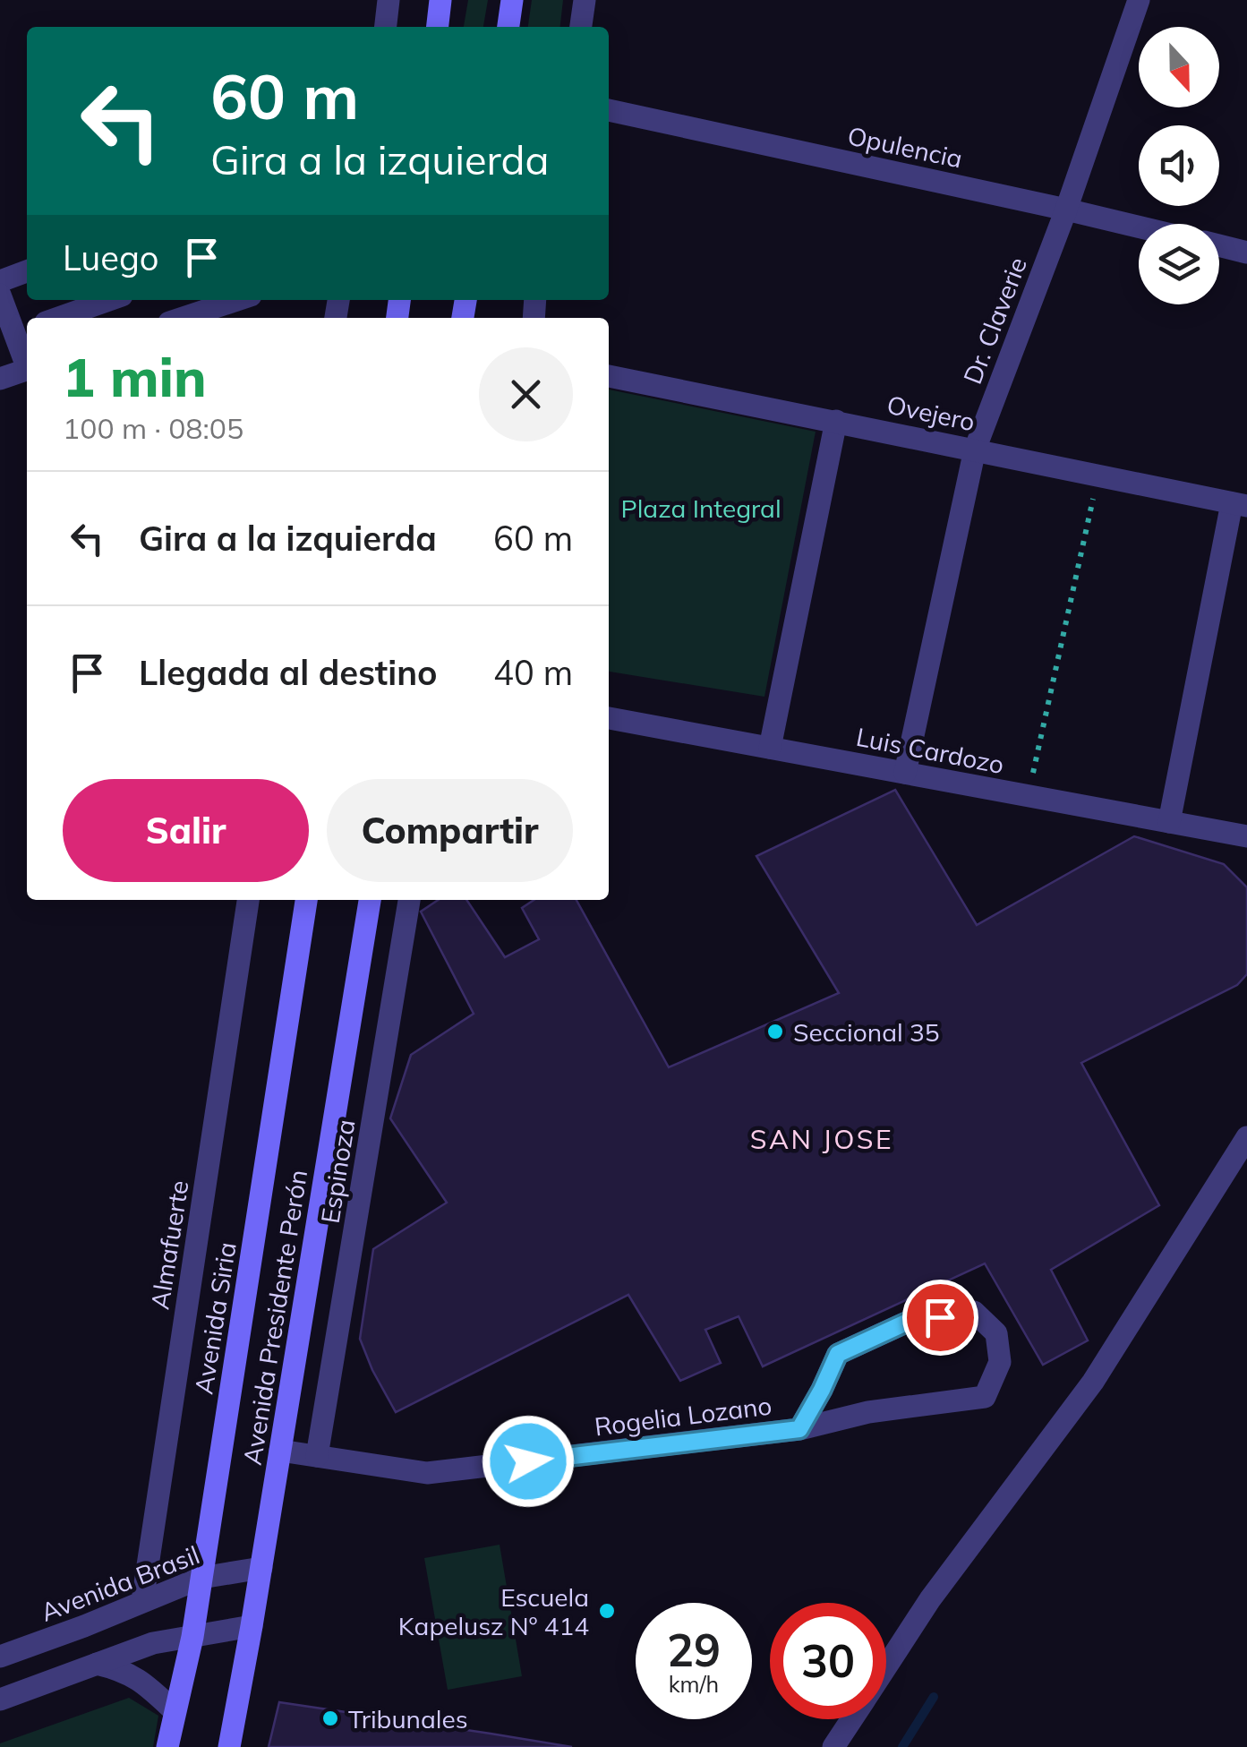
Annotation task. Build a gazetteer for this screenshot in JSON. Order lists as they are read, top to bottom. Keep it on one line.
{"streets":{"main road":["Avenida Presidente Perón","Avenida Siria"],"street":["Opulencia","Dr. Claverie","Ovejero","Luis Cardozo","Espinoza","Almafuerte","Rogelia Lozano","Avenida Brasil"]},"crossings":[["Opulencia","Dr. Claverie"],["Dr. Claverie","Ovejero"],["Dr. Claverie","Luis Cardozo"],["Espinoza","Rogelia Lozano"],["Almafuerte","Avenida Brasil"],["Avenida Presidente Perón","Rogelia Lozano"],["Avenida Presidente Perón","Avenida Brasil"],["Avenida Siria","Avenida Brasil"]],"districts":["SAN JOSE"],"parks":["Plaza Integral"],"places":["Seccional 35","Escuela Kapelusz Nº 414","Tribunales"],"north":"bottom","page":{"turn":["60 m","Gira a la izquierda"],"then":"Luego","heading":["1 min","100 m · 08:05"],"list":[{"name":"Gira a la izquierda","value":"60 m"},{"name":"Llegada al destino","value":"40 m"}],"buttons":["Salir","Compartir"],"speed":"29 km/h","limit":"30"}}
